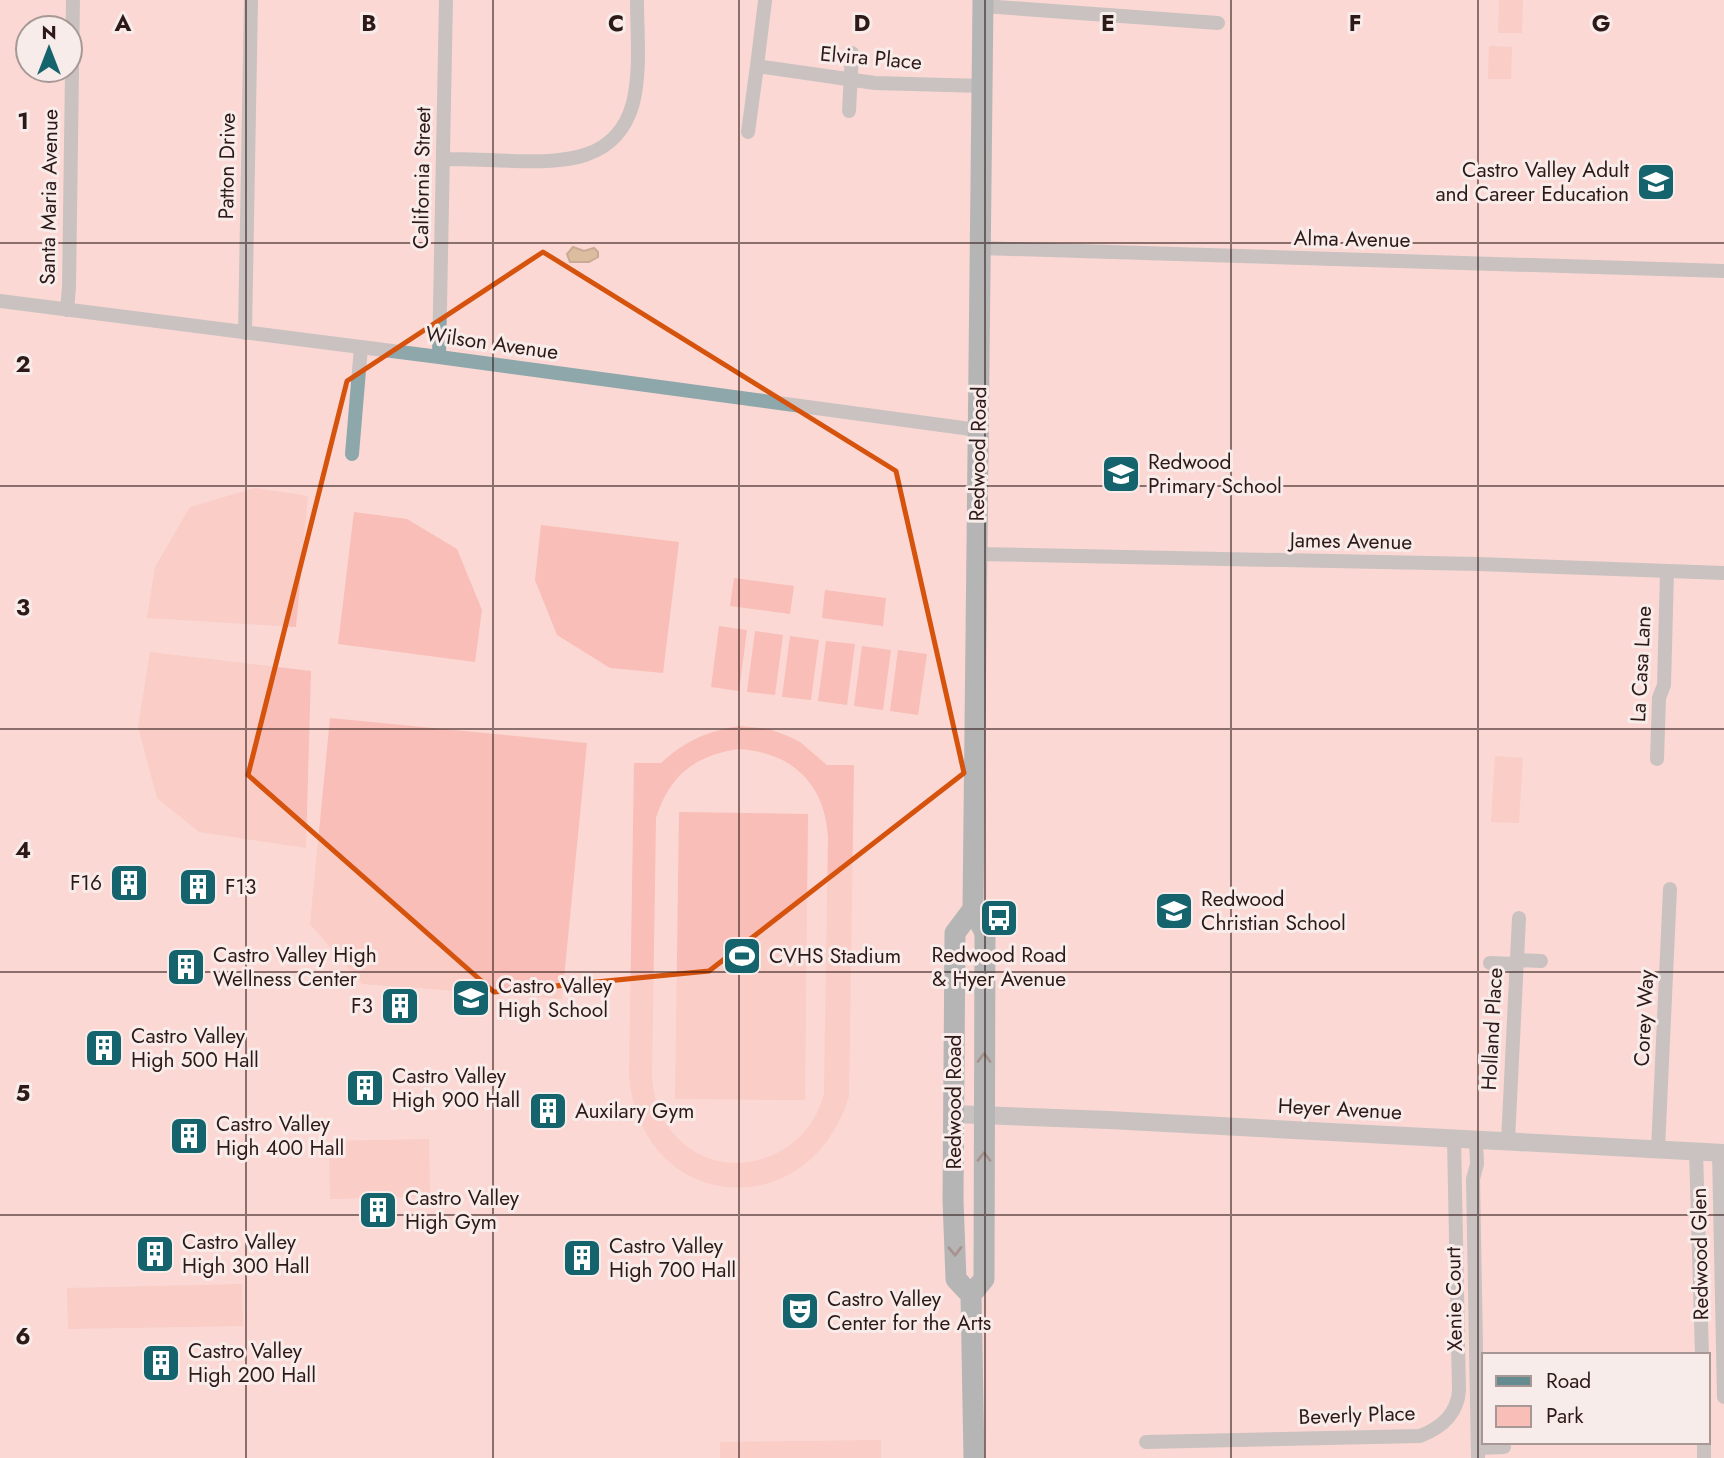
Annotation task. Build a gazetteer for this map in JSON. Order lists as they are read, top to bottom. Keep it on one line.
{"streets":{"main road":["Redwood Road"],"street":["Elvira Place","Patton Drive","California Street","Santa Maria Avenue","Alma Avenue","Wilson Avenue","James Avenue","La Casa Lane","Corey Way","Holland Place","Heyer Avenue","Redwood Glen","Xenie Court","Beverly Place"]},"crossings":[["Elvira Place","Redwood Road"],["Patton Drive","Wilson Avenue"],["California Street","Wilson Avenue"],["Santa Maria Avenue","Wilson Avenue"],["Alma Avenue","Redwood Road"],["Wilson Avenue","Redwood Road"],["Redwood Road","James Avenue"],["Redwood Road","Heyer Avenue"],["James Avenue","La Casa Lane"],["Corey Way","Heyer Avenue"],["Holland Place","Heyer Avenue"],["Heyer Avenue","Redwood Glen"],["Heyer Avenue","Xenie Court"],["Heyer Avenue","Beverly Place"]],"places":{"school or university":["Castro Valley Adult and Career Education","Redwood Primary School","Redwood Christian School","Castro Valley High School"],"building":["F16","F13","Castro Valley High Wellness Center","F3","Castro Valley High 500 Hall","Castro Valley High 900 Hall","Auxilary Gym","Castro Valley High 400 Hall","Castro Valley High Gym","Castro Valley High 300 Hall","Castro Valley High 700 Hall","Castro Valley High 200 Hall"],"bus stop":["Redwood Road & Hyer Avenue"],"sports":["CVHS Stadium"],"theatre":["Castro Valley Center for the Arts"]},"legend":["Road","Park"],"north":"top","grid":{"columns":["A","B","C","D","E","F","G"],"rows":["1","2","3","4","5","6"]}}
